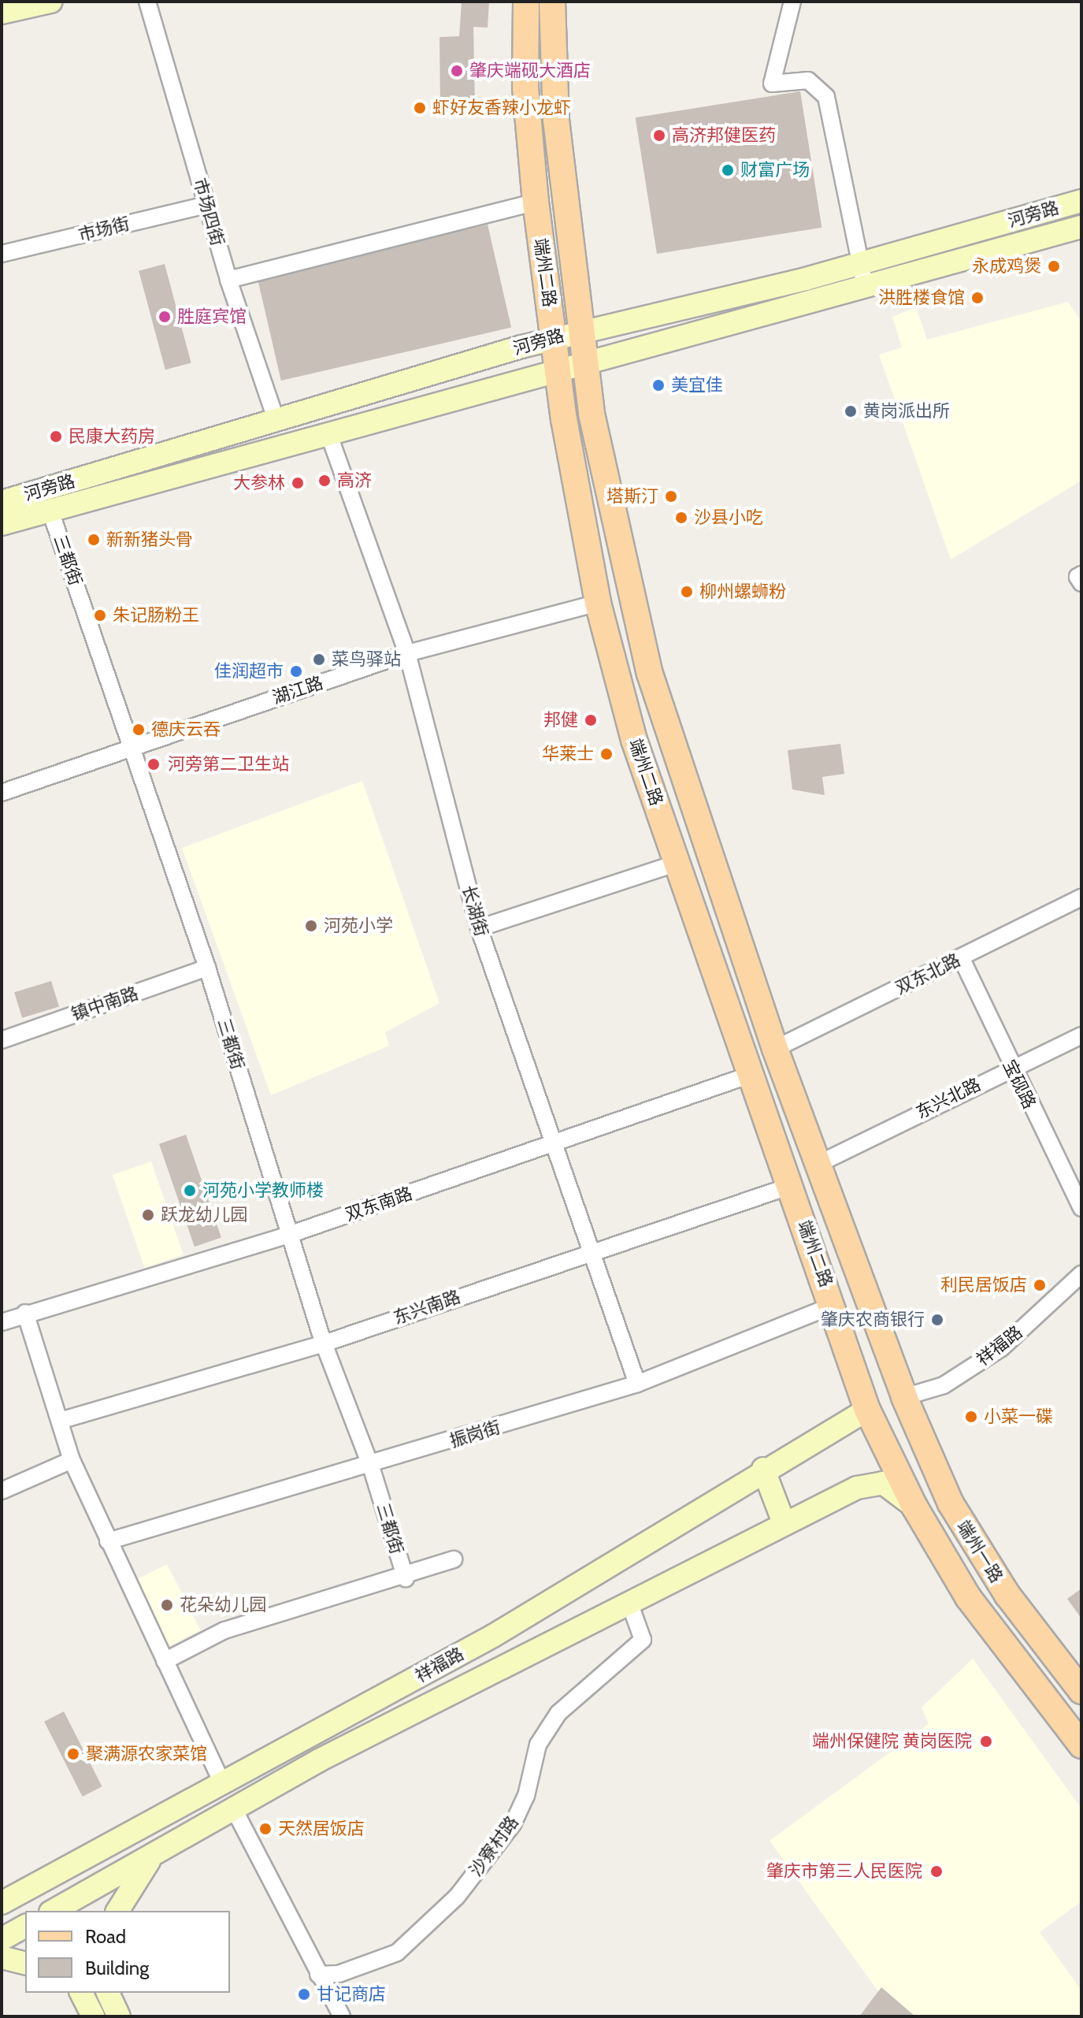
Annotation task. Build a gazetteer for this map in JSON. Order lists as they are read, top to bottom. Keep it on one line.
{"streets":{"main road":["端州二路","端州一路"],"street":["市场四街","河旁路","市场街","三都街","湖江路","长湖街","双东北路","镇中南路","宝砚路","东兴北路","双东南路","东兴南路","祥福路","振岗街","沙寮村路"]},"crossings":[["市场四街","河旁路"],["市场四街","市场街"],["河旁路","端州二路"],["河旁路","三都街"],["河旁路","长湖街"],["端州二路","湖江路"],["端州二路","双东北路"],["端州二路","东兴北路"],["端州二路","双东南路"],["端州二路","东兴南路"],["端州二路","祥福路"],["端州二路","振岗街"],["端州二路","端州一路"],["三都街","湖江路"],["三都街","镇中南路"],["三都街","双东南路"],["三都街","东兴南路"],["三都街","振岗街"],["湖江路","长湖街"],["长湖街","双东南路"],["长湖街","东兴南路"],["长湖街","振岗街"],["双东北路","宝砚路"],["宝砚路","东兴北路"],["祥福路","端州一路"],["祥福路","沙寮村路"]],"places":["肇庆端砚大酒店","虾好友香辣小龙虾","高济邦健医药","财富广场","永成鸡煲","洪胜楼食馆","胜庭宾馆","美宜佳","黄岗派出所","民康大药房","高济","大参林","塔斯汀","沙县小吃","新新猪头骨","柳州螺蛳粉","朱记肠粉王","菜鸟驿站","佳润超市","邦健","德庆云吞","华莱士","河旁第二卫生站","河苑小学","河苑小学教师楼","跃龙幼儿园","利民居饭店","肇庆农商银行","小菜一碟","花朵幼儿园","端州保健院 黄岗医院","聚满源农家菜馆","天然居饭店","肇庆市第三人民医院","甘记商店"],"legend":["Road","Building"]}
